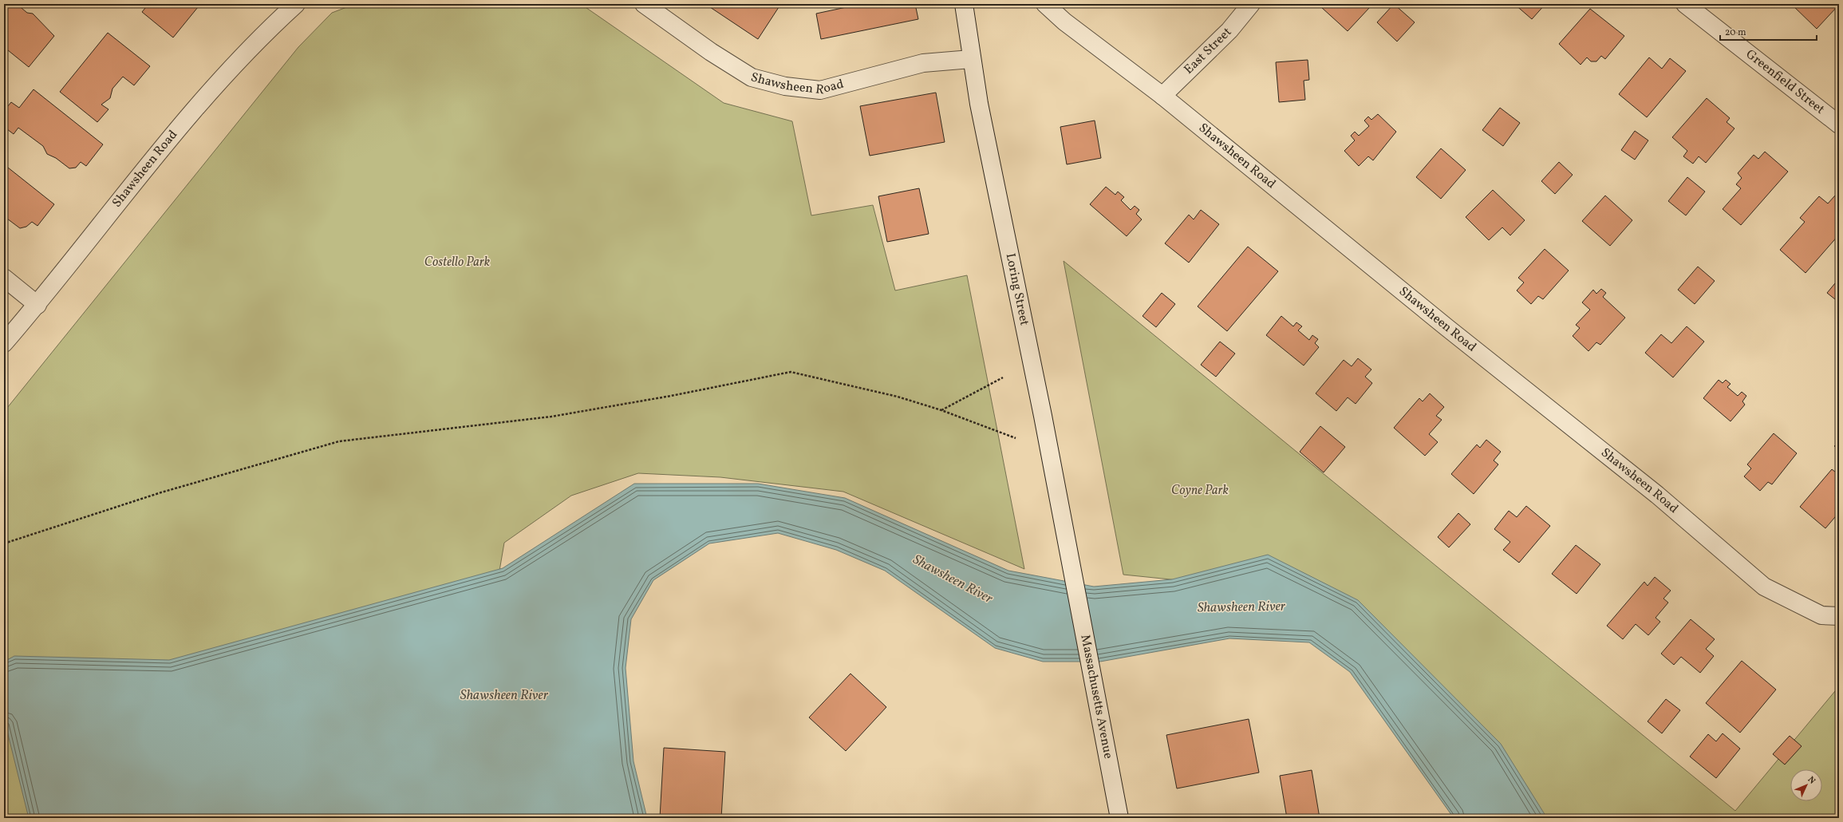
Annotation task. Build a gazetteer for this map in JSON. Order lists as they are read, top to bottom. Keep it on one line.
{"streets":{"street":["East Street","Shawsheen Road","Greenfield Street","Loring Street","Massachusetts Avenue"]},"crossings":[["East Street","Shawsheen Road"],["Shawsheen Road","Loring Street"],["Loring Street","Massachusetts Avenue"]],"water":["Shawsheen River"],"parks":["Costello Park","Coyne Park"],"scale_bar":"20 m","north":"top right"}
